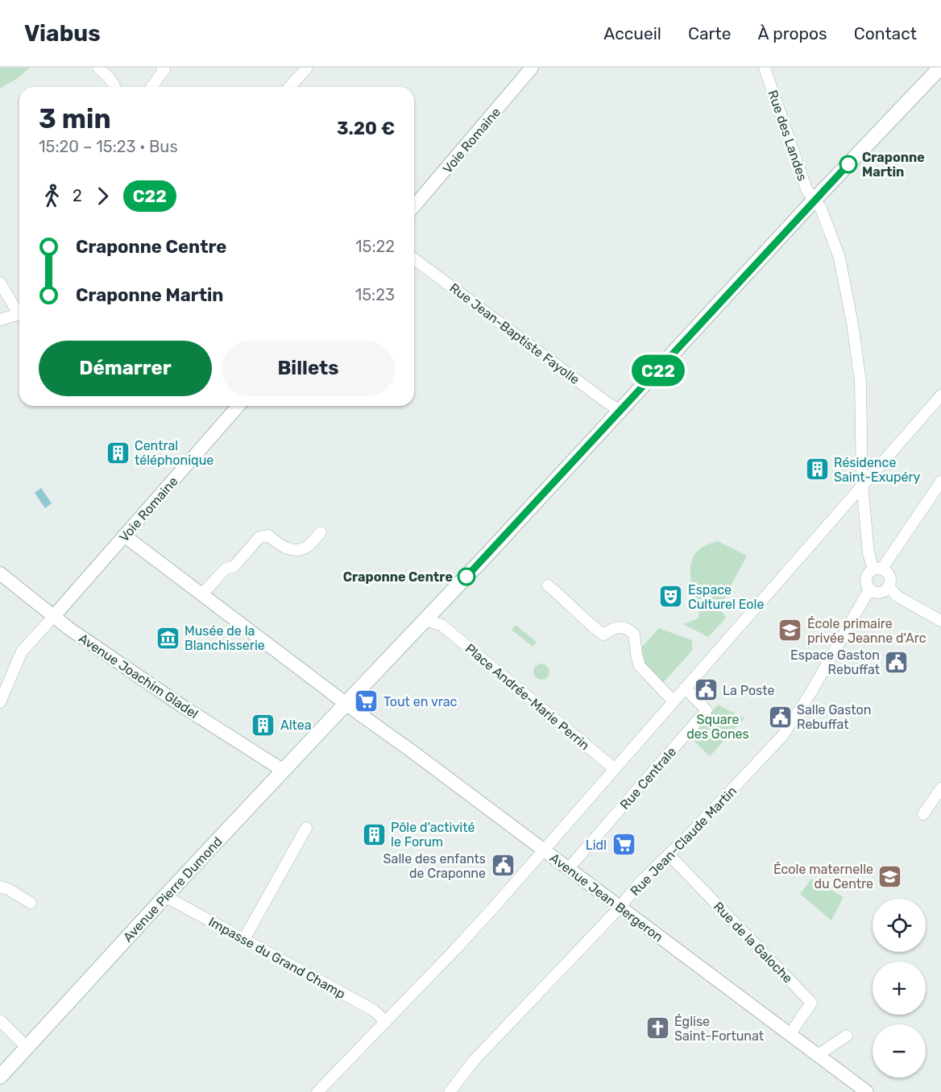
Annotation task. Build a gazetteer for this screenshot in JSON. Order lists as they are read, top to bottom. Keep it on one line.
{"streets":{"main road":["Avenue Pierre Dumond"],"street":["Rue des Landes","Voie Romaine","Rue Jean-Baptiste Fayolle","Avenue Joachim Gladel","Place Andrée-Marie Perrin","Rue Centrale","Rue Jean-Claude Martin","Avenue Jean Bergeron","Rue de la Galoche","Impasse du Grand Champ"]},"crossings":[["Rue des Landes","Avenue Pierre Dumond"],["Voie Romaine","Avenue Joachim Gladel"],["Voie Romaine","Avenue Jean Bergeron"],["Rue Jean-Baptiste Fayolle","Avenue Pierre Dumond"],["Avenue Joachim Gladel","Avenue Pierre Dumond"],["Place Andrée-Marie Perrin","Avenue Pierre Dumond"],["Rue Centrale","Avenue Jean Bergeron"],["Rue Jean-Claude Martin","Avenue Jean Bergeron"],["Rue Jean-Claude Martin","Rue de la Galoche"],["Avenue Pierre Dumond","Avenue Jean Bergeron"],["Avenue Pierre Dumond","Impasse du Grand Champ"],["Avenue Jean Bergeron","Rue de la Galoche"]],"parks":["Square des Gones"],"places":{"other":["Craponne Martin","Craponne Centre"],"building":["Central téléphonique","Résidence Saint-Exupéry","Altea","Pôle d'activité le Forum"],"theatre":["Espace Culturel Eole"],"school or university":["École primaire privée Jeanne d'Arc","École maternelle du Centre"],"museum":["Musée de la Blanchisserie"],"public building":["Espace Gaston Rebuffat","La Poste","Salle Gaston Rebuffat","Salle des enfants de Craponne"],"supermarket":["Tout en vrac","Lidl"],"church":["Église Saint-Fortunat"]},"lines":["bus line C22"],"page":{"header":"Viabus","nav":["Accueil","Carte","À propos","Contact"],"on_map":"C22","heading":["3 min","15:20 – 15:23 · Bus","3.20 €"],"legs":["2","C22"],"list":[{"name":"Craponne Centre","value":"15:22"},{"name":"Craponne Martin","value":"15:23"}],"buttons":["Démarrer","Billets"],"map_buttons":["+","−"]}}
